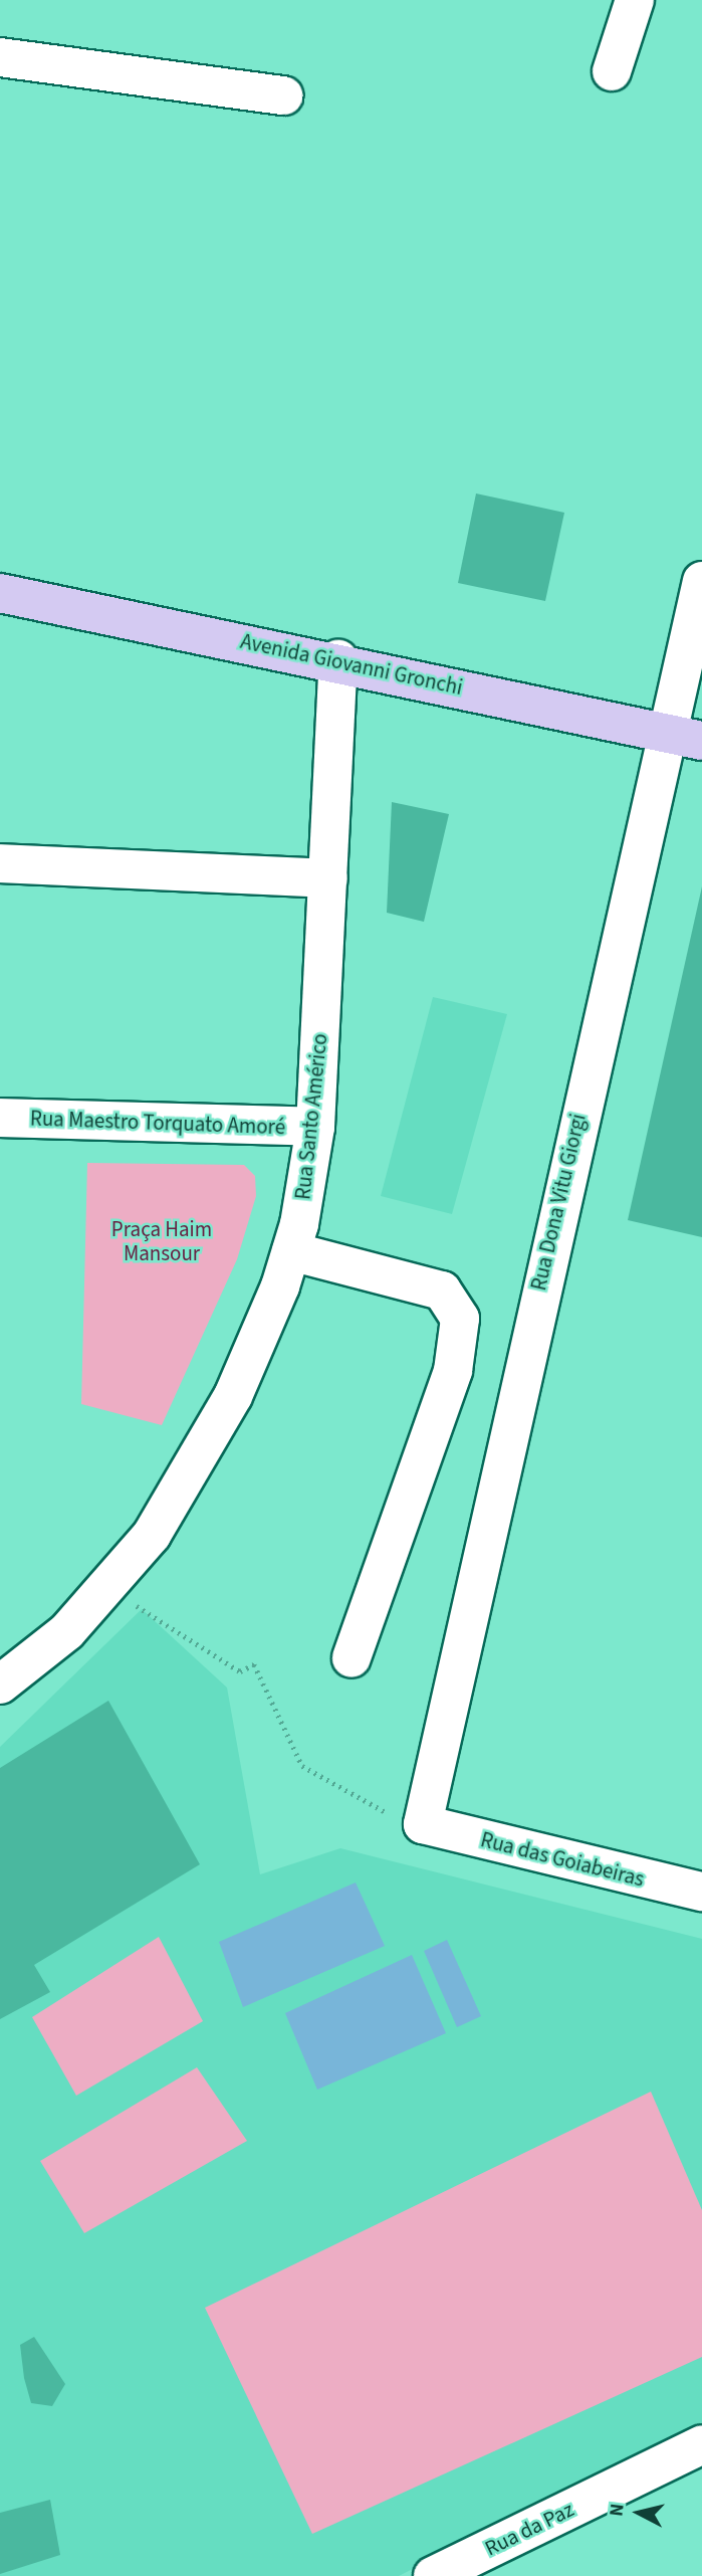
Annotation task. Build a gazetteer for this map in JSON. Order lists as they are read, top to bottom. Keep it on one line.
{"streets":{"main road":["Avenida Giovanni Gronchi"],"street":["Rua Santo Américo","Rua Maestro Torquato Amoré","Rua Dona Vitu Giorgi","Rua das Goiabeiras","Rua da Paz"]},"crossings":[["Avenida Giovanni Gronchi","Rua Santo Américo"],["Avenida Giovanni Gronchi","Rua Dona Vitu Giorgi"],["Rua Santo Américo","Rua Maestro Torquato Amoré"],["Rua Dona Vitu Giorgi","Rua das Goiabeiras"]],"parks":["Praça Haim Mansour"],"north":"left"}
